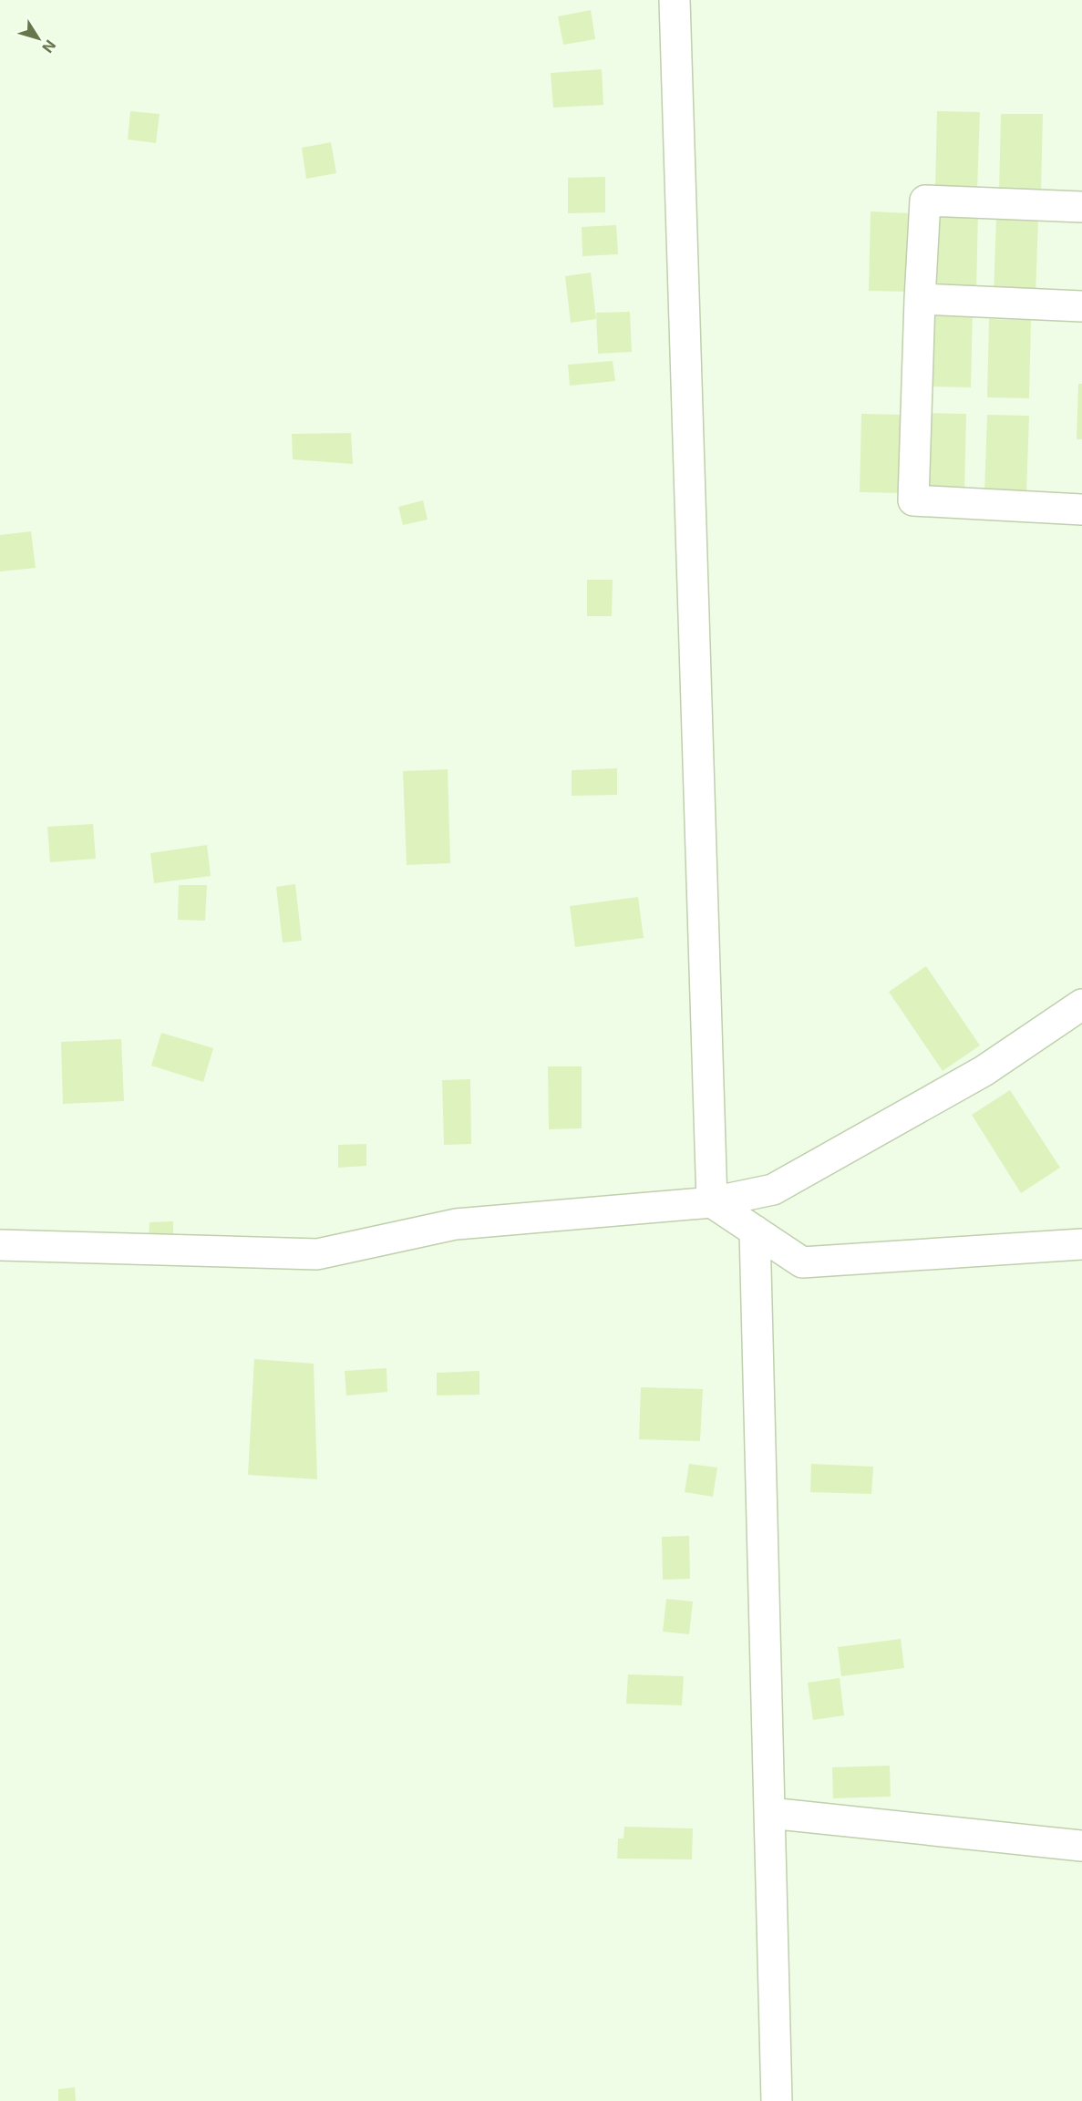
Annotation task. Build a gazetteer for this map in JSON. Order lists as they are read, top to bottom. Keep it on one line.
{"north":"bottom right"}
